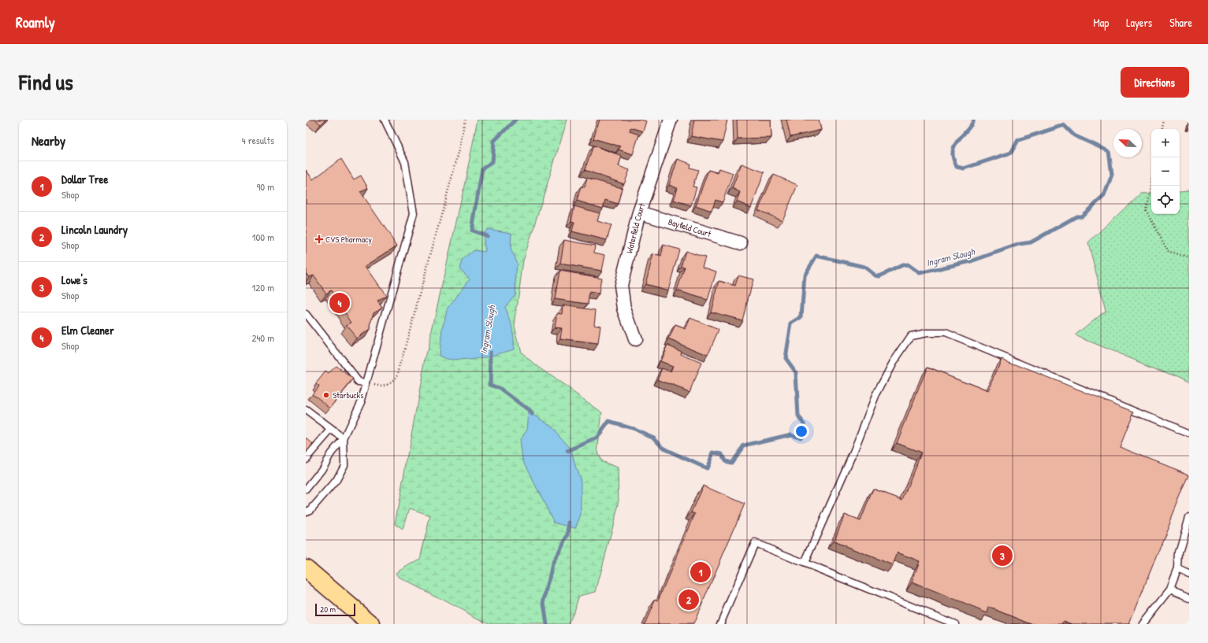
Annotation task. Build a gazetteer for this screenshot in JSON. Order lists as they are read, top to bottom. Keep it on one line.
{"streets":{"street":["Waterfield Court","Bayfield Court"]},"crossings":[["Waterfield Court","Bayfield Court"]],"water":["Ingram Slough"],"places":{"health":["CVS Pharmacy"],"other":["Starbucks"]},"scale_bar":"20 m","north":"top left","page":{"header":"Roamly","nav":["Map","Layers","Share"],"title":"Find us","buttons":"Directions","heading":["Nearby","4 results"],"map_buttons":["+","−"],"list":[{"mark":"1","name":"Dollar Tree","note":"Shop","value":"90 m"},{"mark":"2","name":"Lincoln Laundry","note":"Shop","value":"100 m"},{"mark":"3","name":"Lowe's","note":"Shop","value":"120 m"},{"mark":"4","name":"Elm Cleaner","note":"Shop","value":"240 m"}],"pins":["4","3","1","2"],"scale":"20 m"}}
